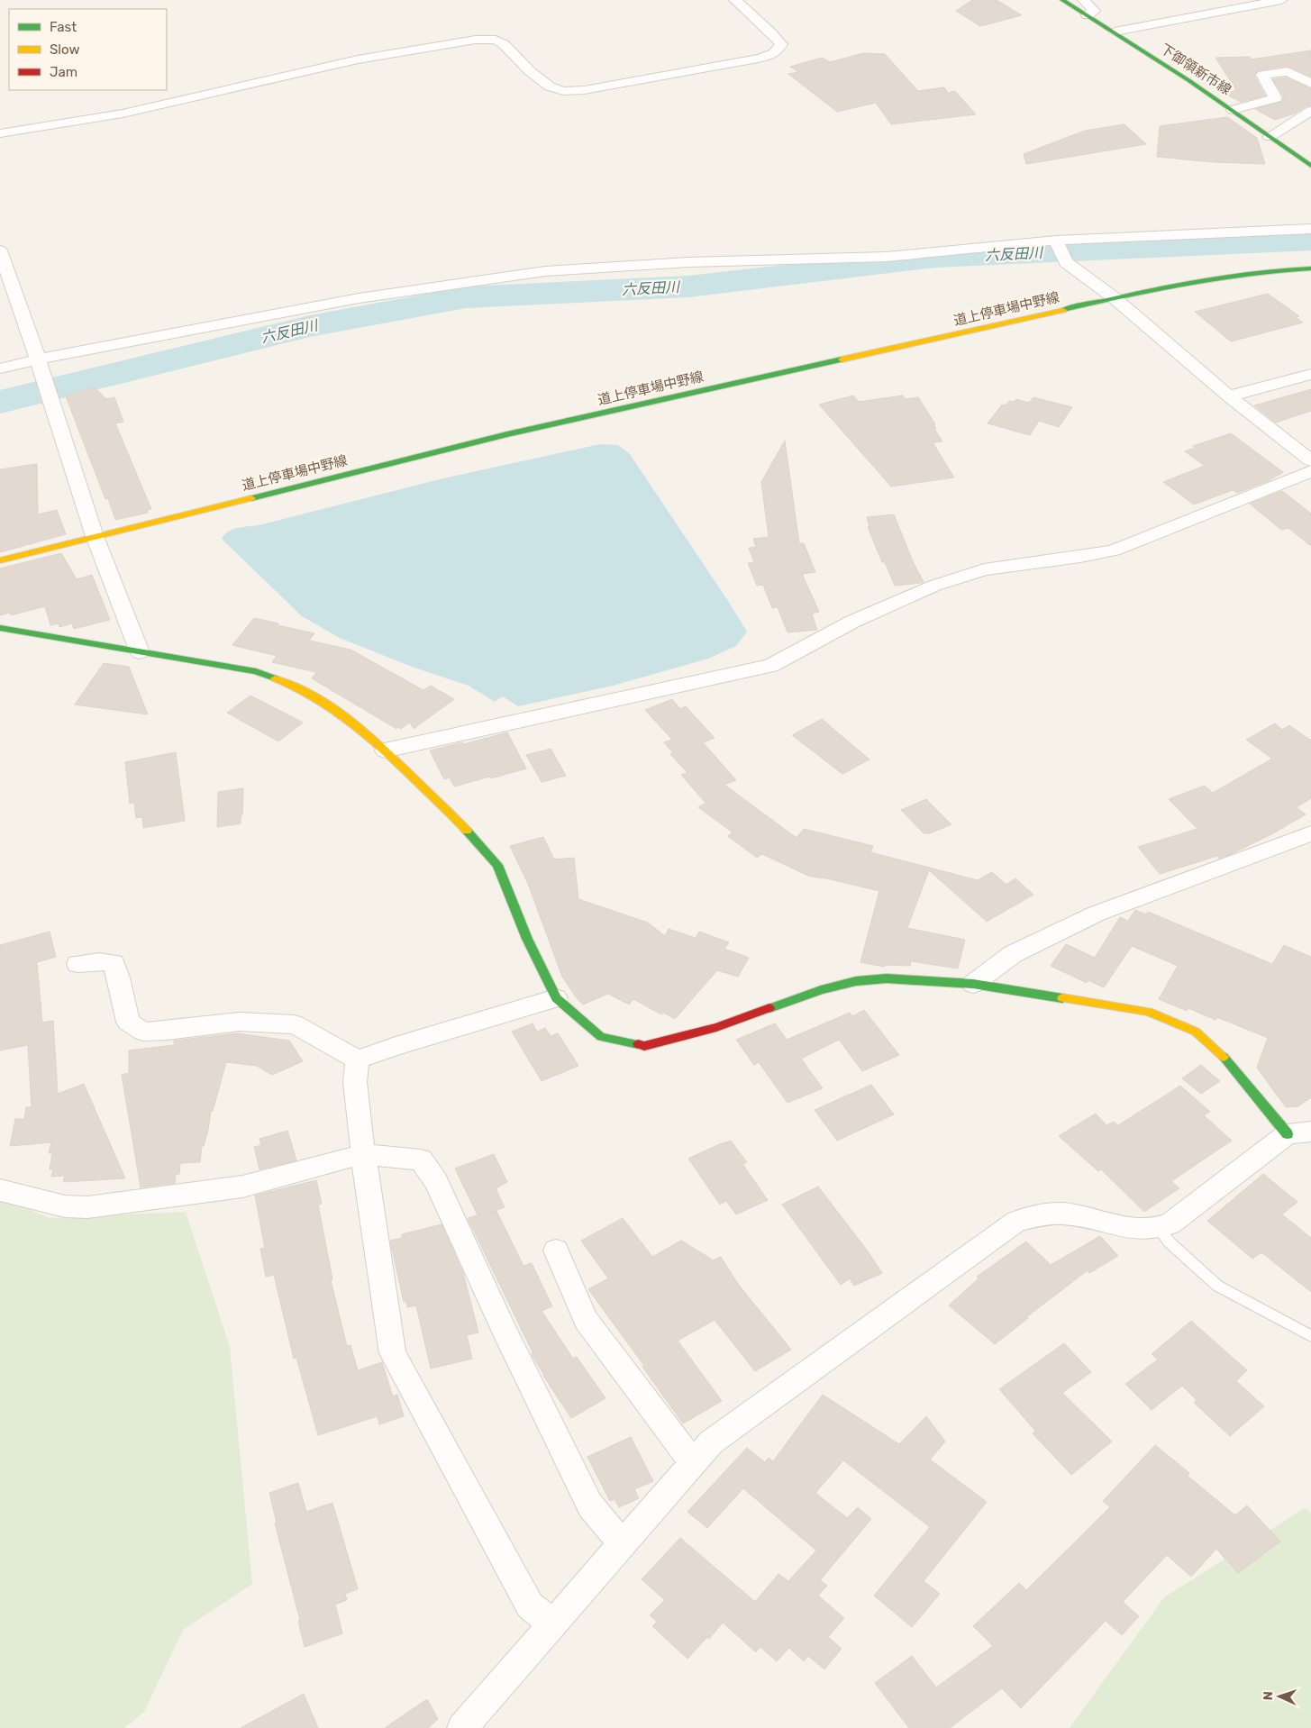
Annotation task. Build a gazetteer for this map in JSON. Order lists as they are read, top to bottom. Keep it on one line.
{"streets":{"main road":["下御領新市線","道上停車場中野線"]},"water":["六反田川"],"legend":["Fast","Slow","Jam"],"north":"left"}
